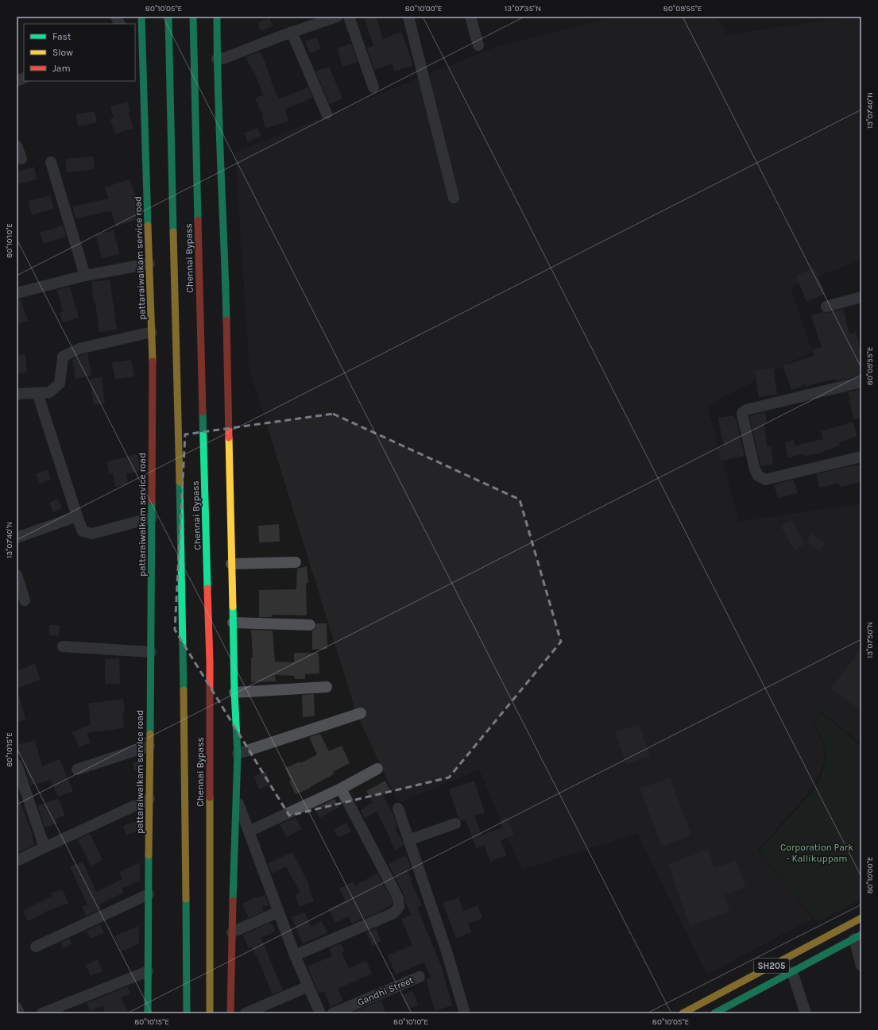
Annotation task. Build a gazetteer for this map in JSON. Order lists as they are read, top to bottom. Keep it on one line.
{"streets":{"main road":["pattaraiwalkam service road","Chennai Bypass","SH205"],"street":["Gandhi Street"]},"parks":["Corporation Park - Kallikuppam"],"legend":["Fast","Slow","Jam"],"coordinates":["80°10'05\"E","80°10'00\"E","13°07'35\"N","80°09'55\"E","13°07'40\"N","80°10'10\"E","13°07'50\"N","80°10'15\"E"]}
